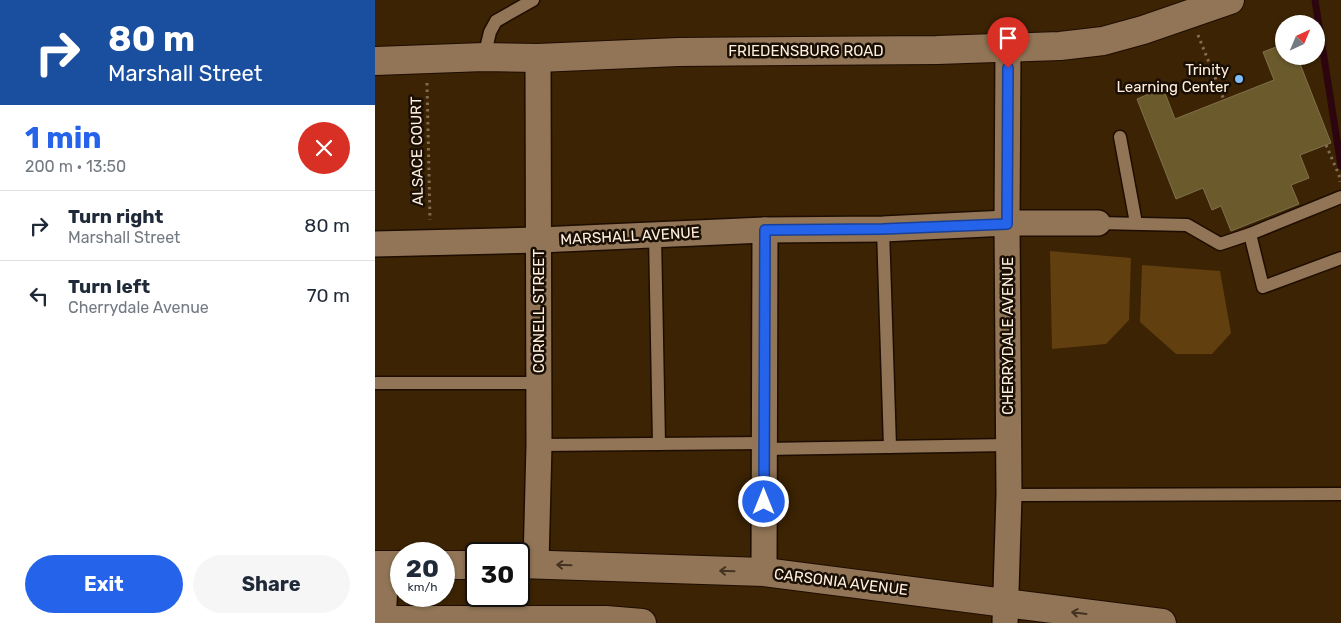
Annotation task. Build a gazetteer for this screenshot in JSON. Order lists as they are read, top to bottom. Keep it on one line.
{"streets":{"street":["FRIEDENSBURG ROAD","MARSHALL AVENUE","CORNELL STREET","CHERRYDALE AVENUE","CARSONIA AVENUE"],"path":["ALSACE COURT"]},"crossings":[["FRIEDENSBURG ROAD","ALSACE COURT"],["FRIEDENSBURG ROAD","CORNELL STREET"],["FRIEDENSBURG ROAD","CHERRYDALE AVENUE"],["ALSACE COURT","MARSHALL AVENUE"],["MARSHALL AVENUE","CORNELL STREET"],["MARSHALL AVENUE","CHERRYDALE AVENUE"],["CHERRYDALE AVENUE","CARSONIA AVENUE"]],"one_way":["CARSONIA AVENUE"],"places":["Trinity Learning Center"],"north":"top right","page":{"turn":["80 m","Marshall Street"],"heading":["1 min","200 m · 13:50"],"list":[{"name":"Turn right","note":"Marshall Street","value":"80 m"},{"name":"Turn left","note":"Cherrydale Avenue","value":"70 m"}],"speed":"20 km/h","limit":"30","buttons":["Exit","Share"]}}
